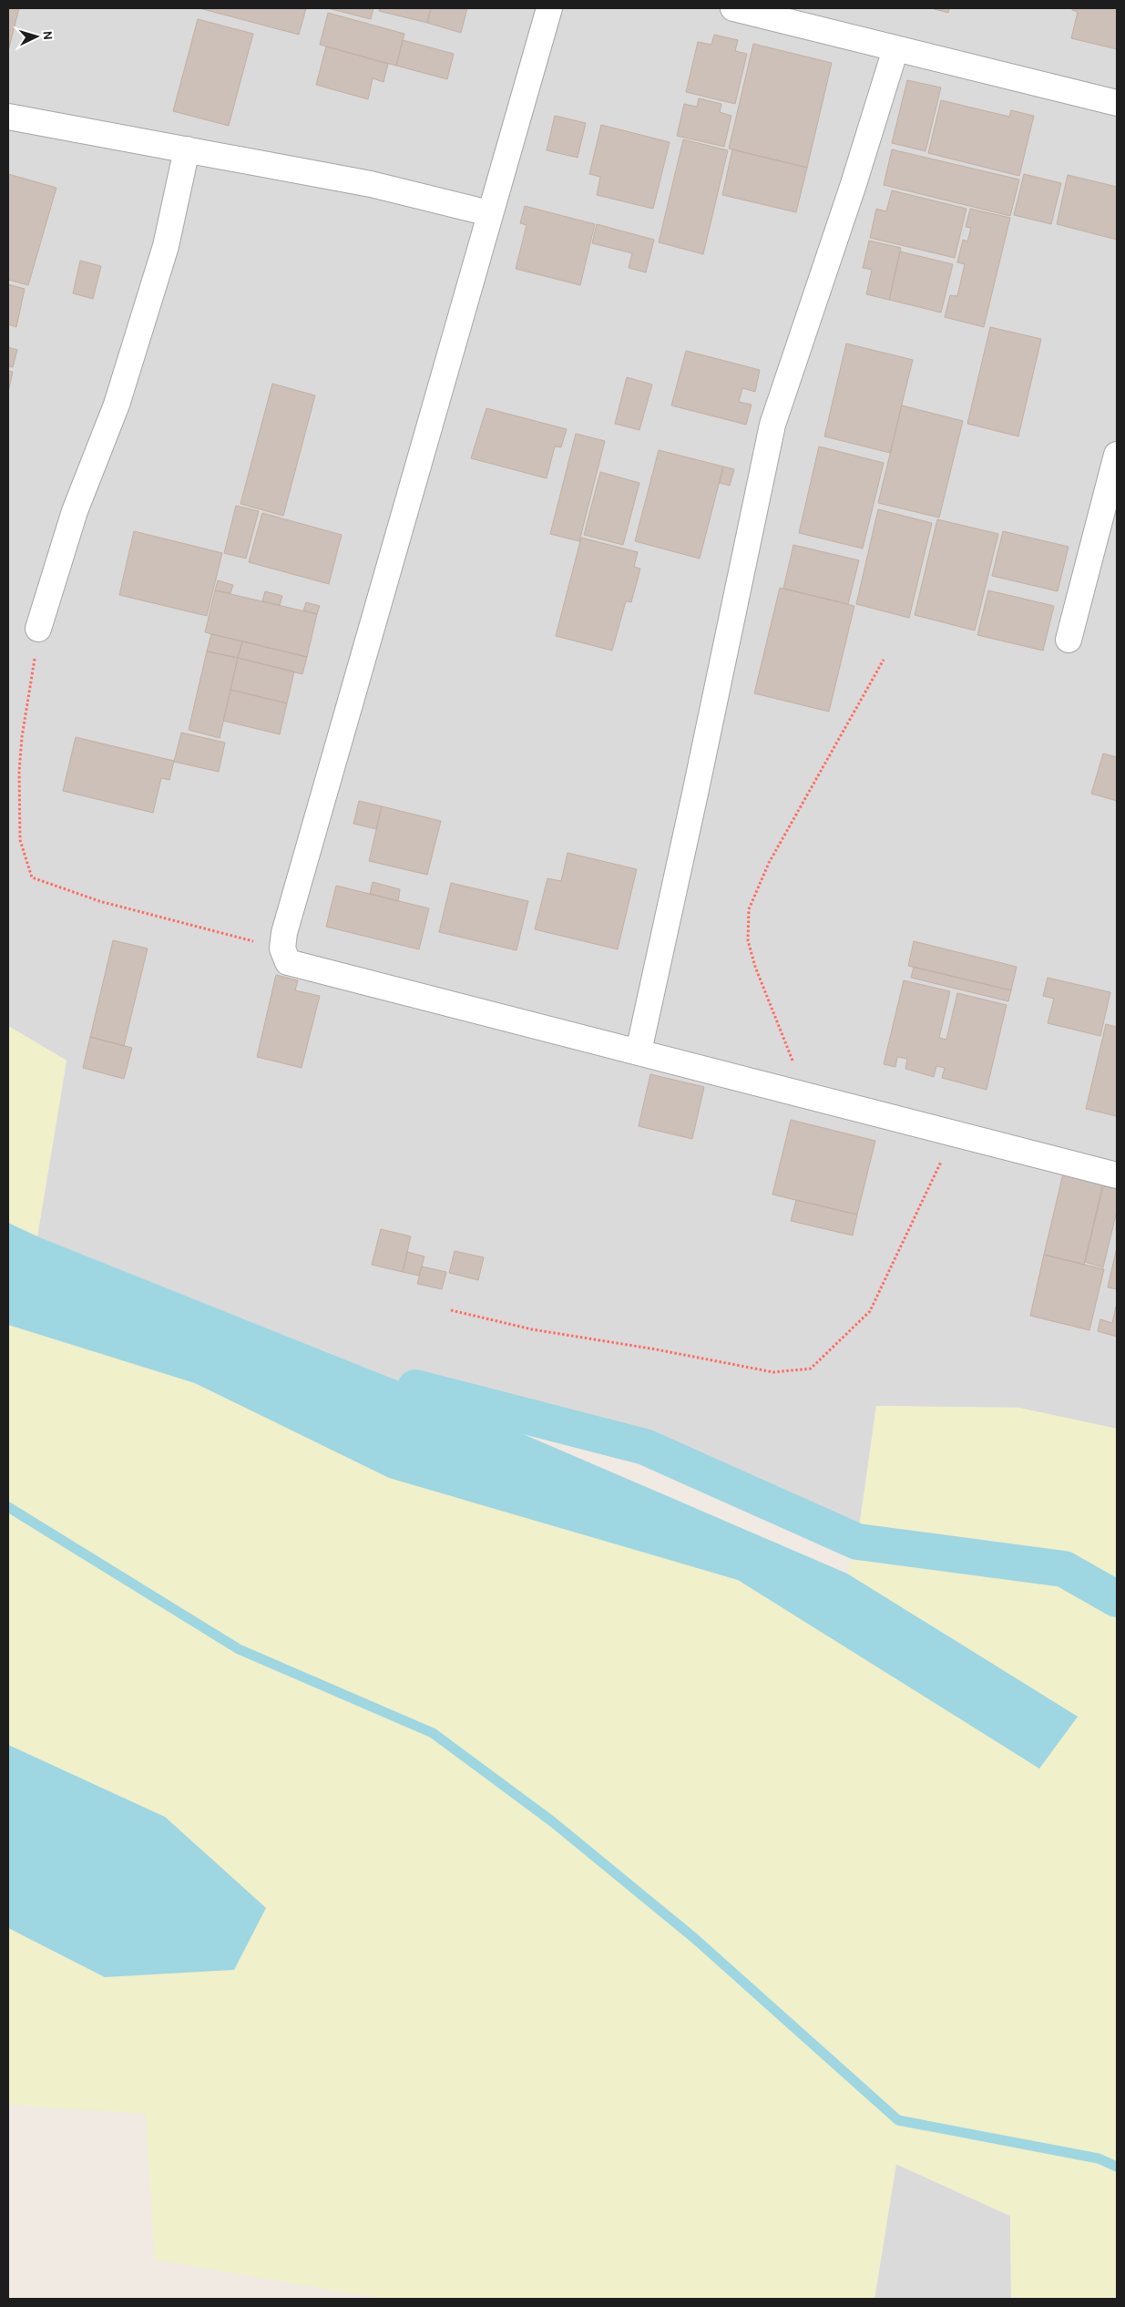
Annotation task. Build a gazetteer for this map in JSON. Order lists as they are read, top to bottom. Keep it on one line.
{"north":"right"}
